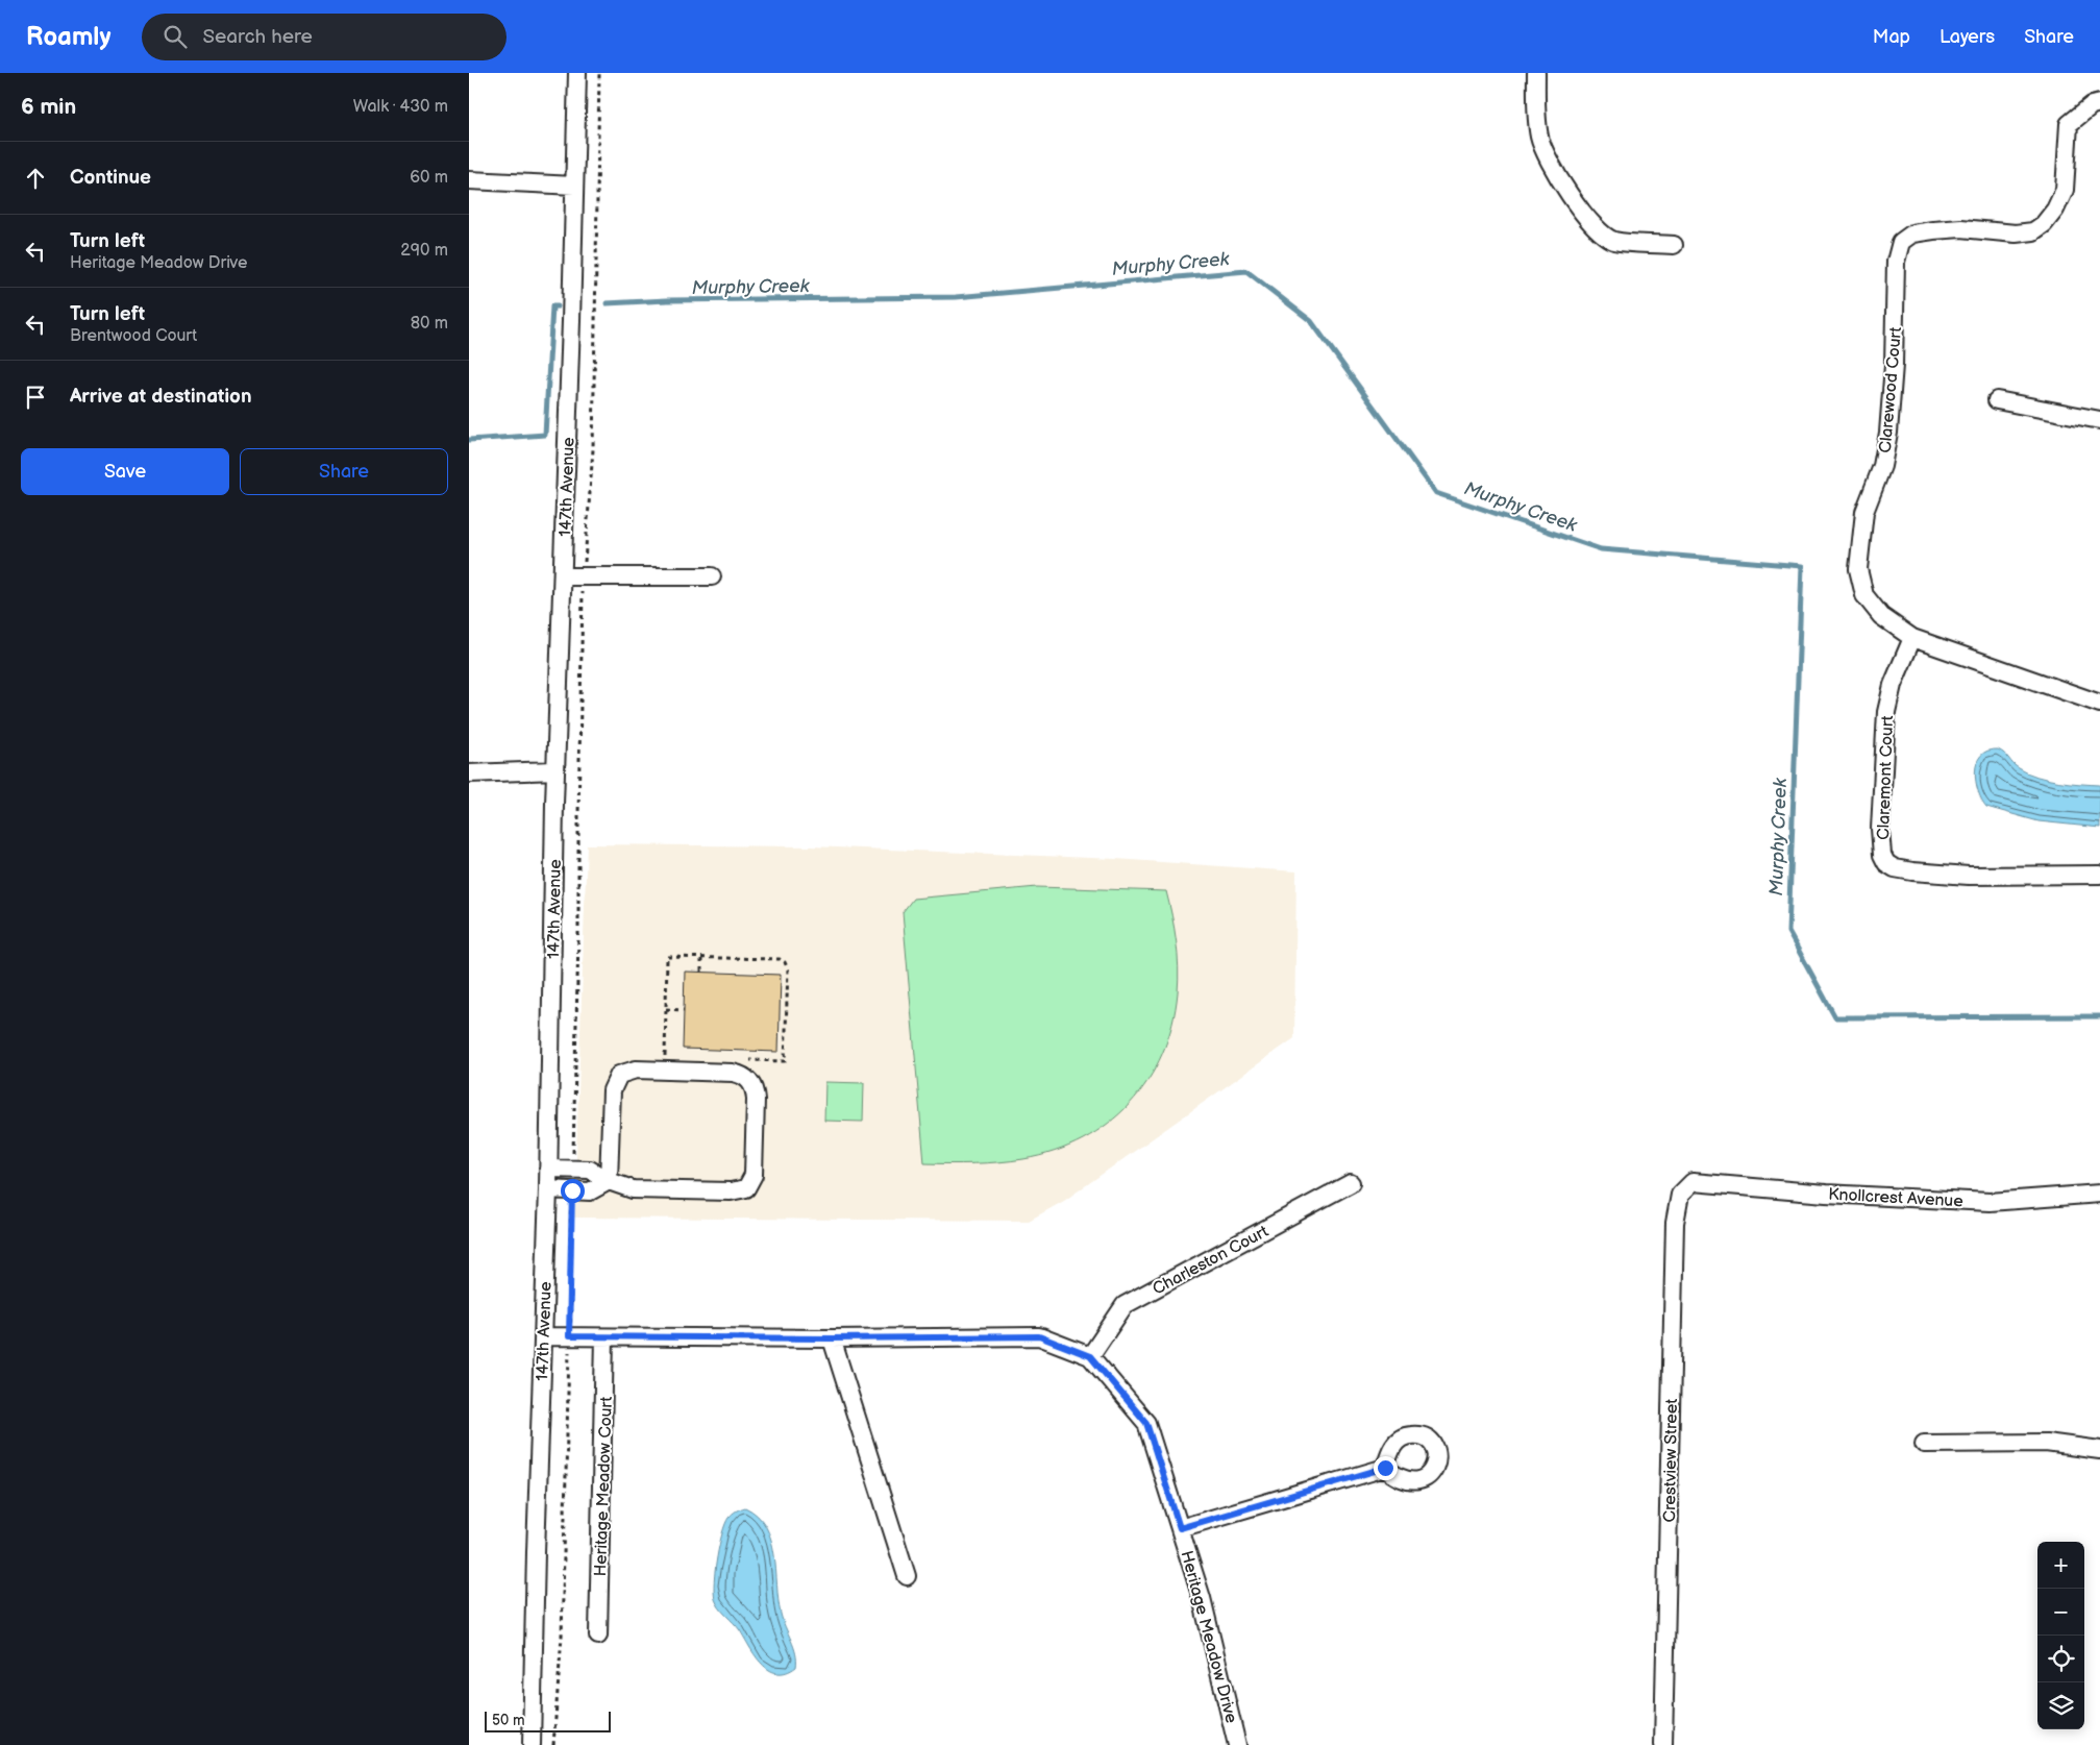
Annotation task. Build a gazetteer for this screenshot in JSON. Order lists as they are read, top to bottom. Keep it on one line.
{"streets":{"street":["Clarewood Court","147th Avenue","Claremont Court","Knollcrest Avenue","Charleston Court","Crestview Street","Heritage Meadow Court","Heritage Meadow Drive"]},"crossings":[["Clarewood Court","Claremont Court"],["147th Avenue","Heritage Meadow Drive"],["Knollcrest Avenue","Crestview Street"],["Charleston Court","Heritage Meadow Drive"],["Heritage Meadow Court","Heritage Meadow Drive"]],"water":["Murphy Creek"],"scale_bar":"50 m","page":{"header":"Roamly","search":"Search here","nav":["Map","Layers","Share"],"heading":["6 min","Walk · 430 m"],"list":[["Continue","60 m"],["Turn left","Heritage Meadow Drive","290 m"],["Turn left","Brentwood Court","80 m"],"Arrive at destination"],"buttons":["Save","Share"],"map_buttons":["+","−"],"scale":"50 m"}}
